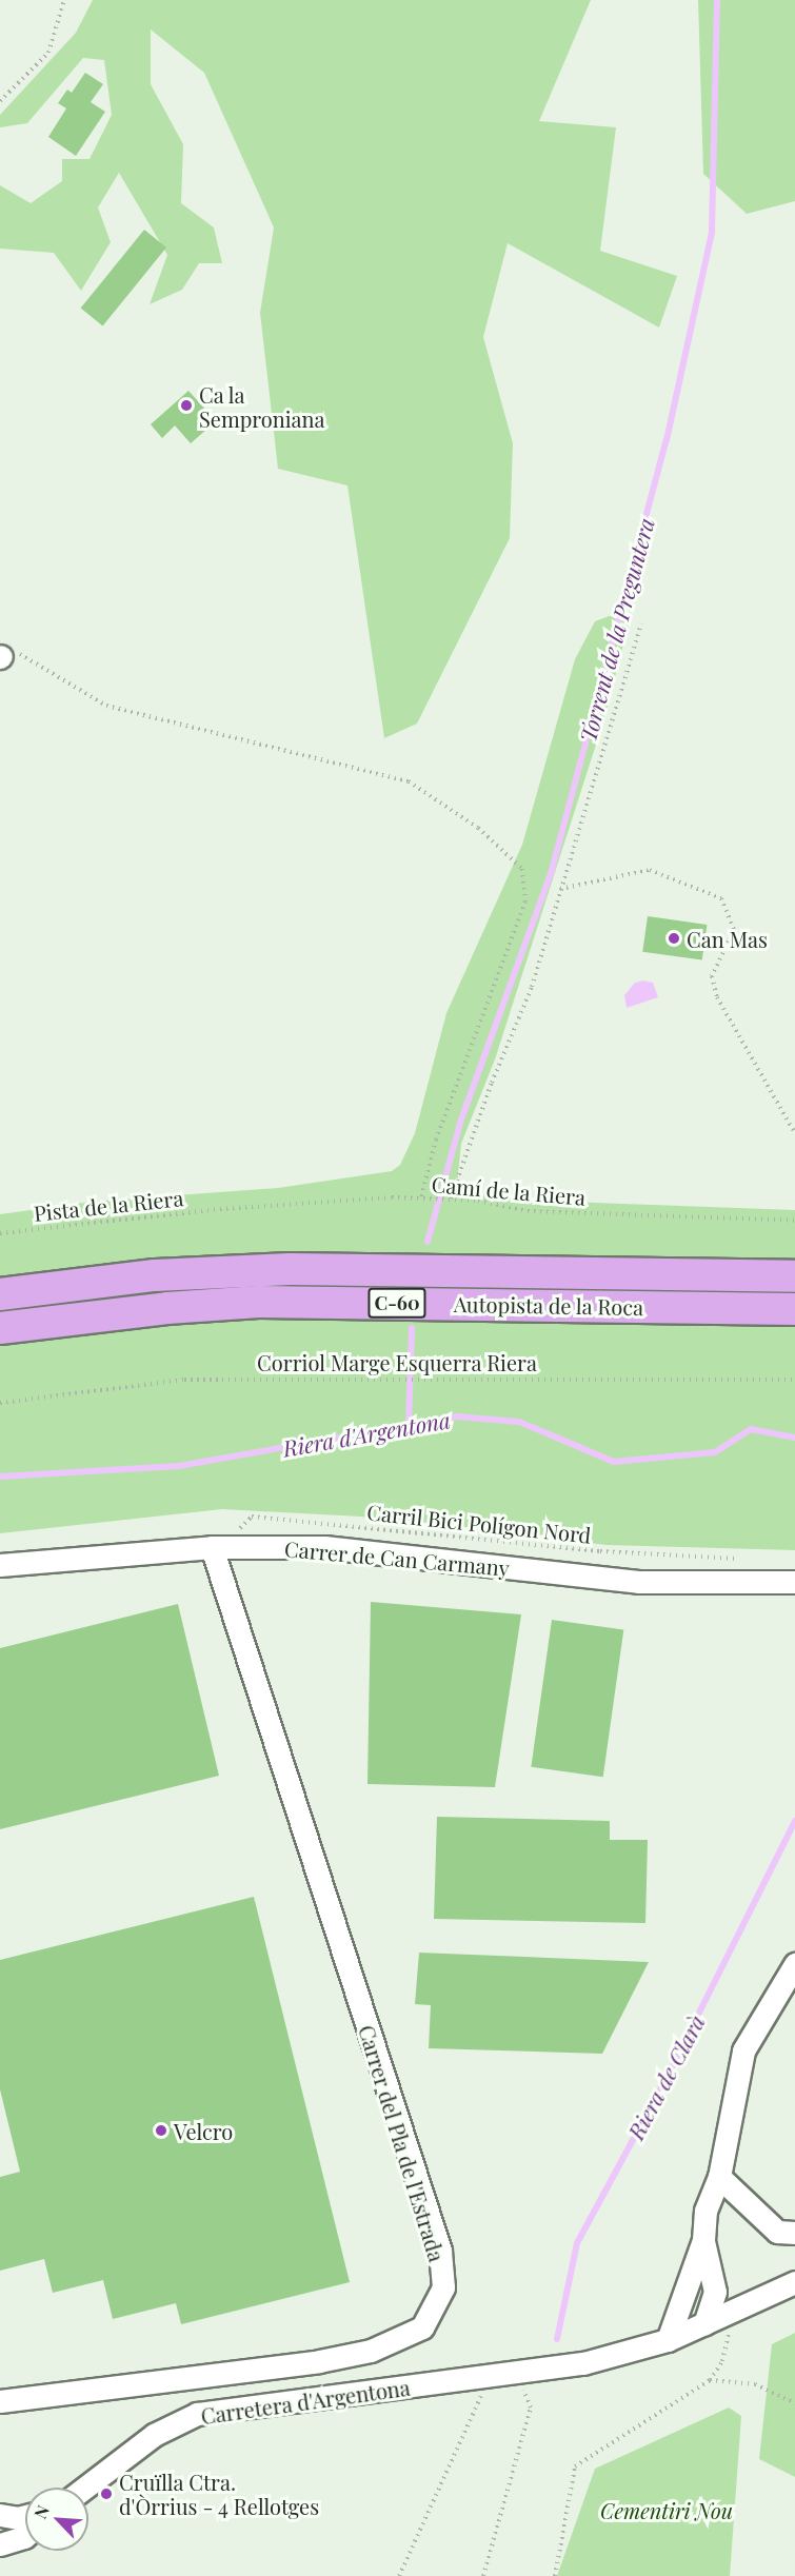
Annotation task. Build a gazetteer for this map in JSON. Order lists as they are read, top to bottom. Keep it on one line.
{"streets":{"highway":["C-60","Autopista de la Roca"],"street":["Carrer de Can Carmany","Carrer del Pla de l'Estrada","Carretera d'Argentona"],"path":["Camí de la Riera","Pista de la Riera","Corriol Marge Esquerra Riera","Carril Bici Polígon Nord"]},"crossings":[["Camí de la Riera","Pista de la Riera"],["Carrer de Can Carmany","Carrer del Pla de l'Estrada"]],"water":["Torrent de la Preguntera","Riera d'Argentona","Riera de Clarà"],"parks":["Cementiri Nou"],"places":["Ca la Semproniana","Can Mas","Velcro","Cruïlla Ctra. d'Òrrius - 4 Rellotges"],"north":"top left"}
